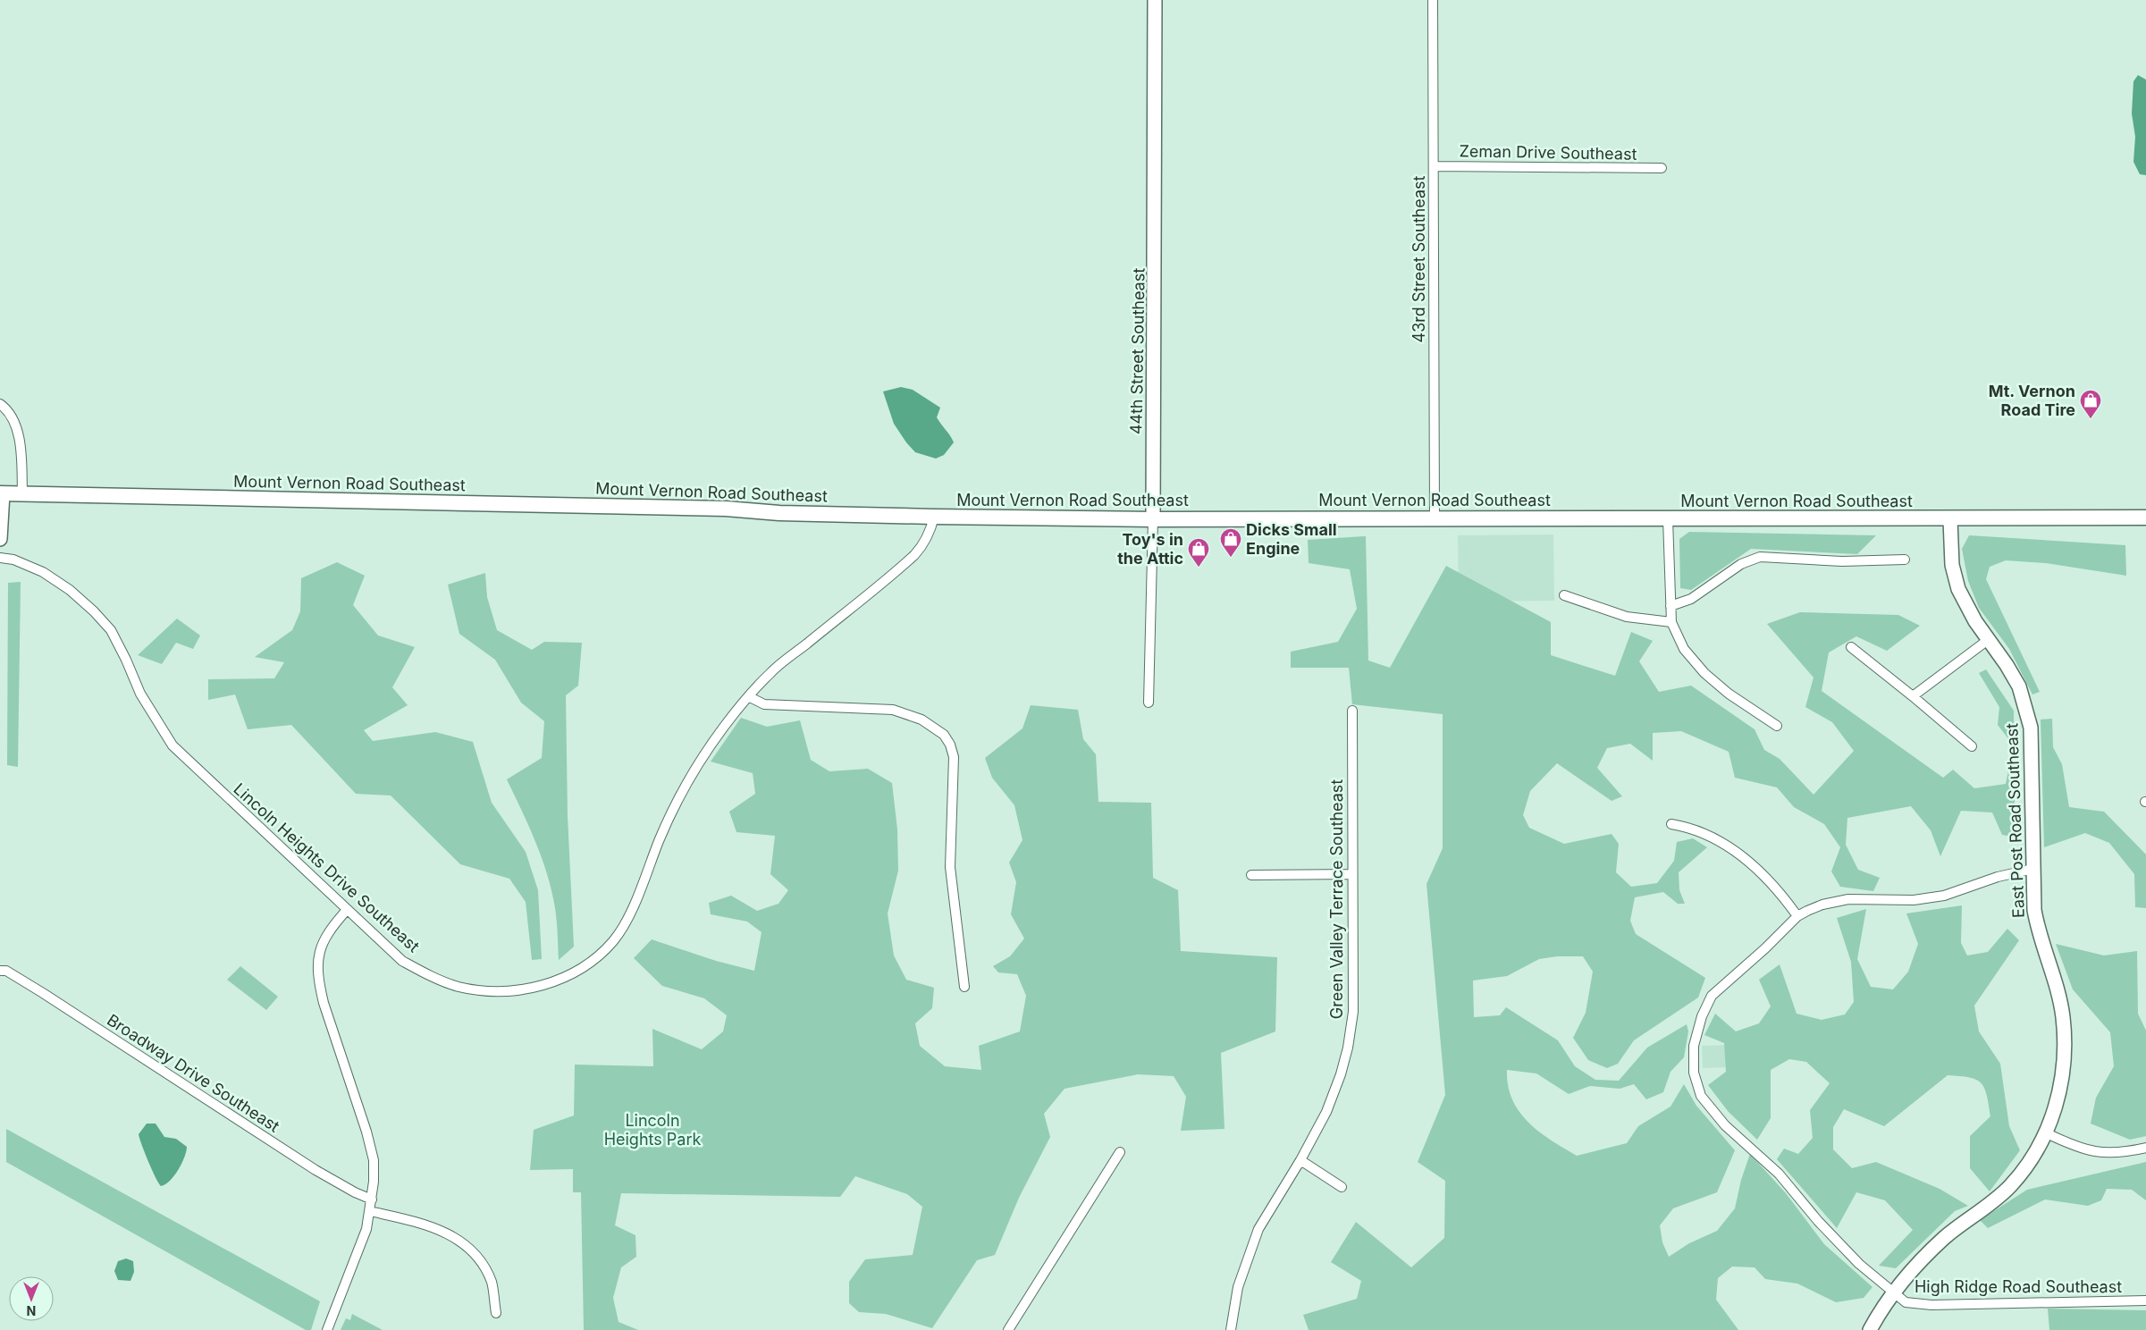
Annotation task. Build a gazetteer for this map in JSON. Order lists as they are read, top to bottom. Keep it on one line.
{"streets":{"main road":["44th Street Southeast","Mount Vernon Road Southeast","East Post Road Southeast"],"street":["Zeman Drive Southeast","43rd Street Southeast","Lincoln Heights Drive Southeast","Green Valley Terrace Southeast","Broadway Drive Southeast","High Ridge Road Southeast"]},"crossings":[["Zeman Drive Southeast","43rd Street Southeast"],["43rd Street Southeast","Mount Vernon Road Southeast"],["44th Street Southeast","Mount Vernon Road Southeast"],["Mount Vernon Road Southeast","East Post Road Southeast"],["Mount Vernon Road Southeast","Lincoln Heights Drive Southeast"],["East Post Road Southeast","High Ridge Road Southeast"]],"parks":["Lincoln Heights Park"],"places":{"shop":["Mt. Vernon Road Tire","Dicks Small Engine","Toy's in the Attic"]},"north":"bottom"}
